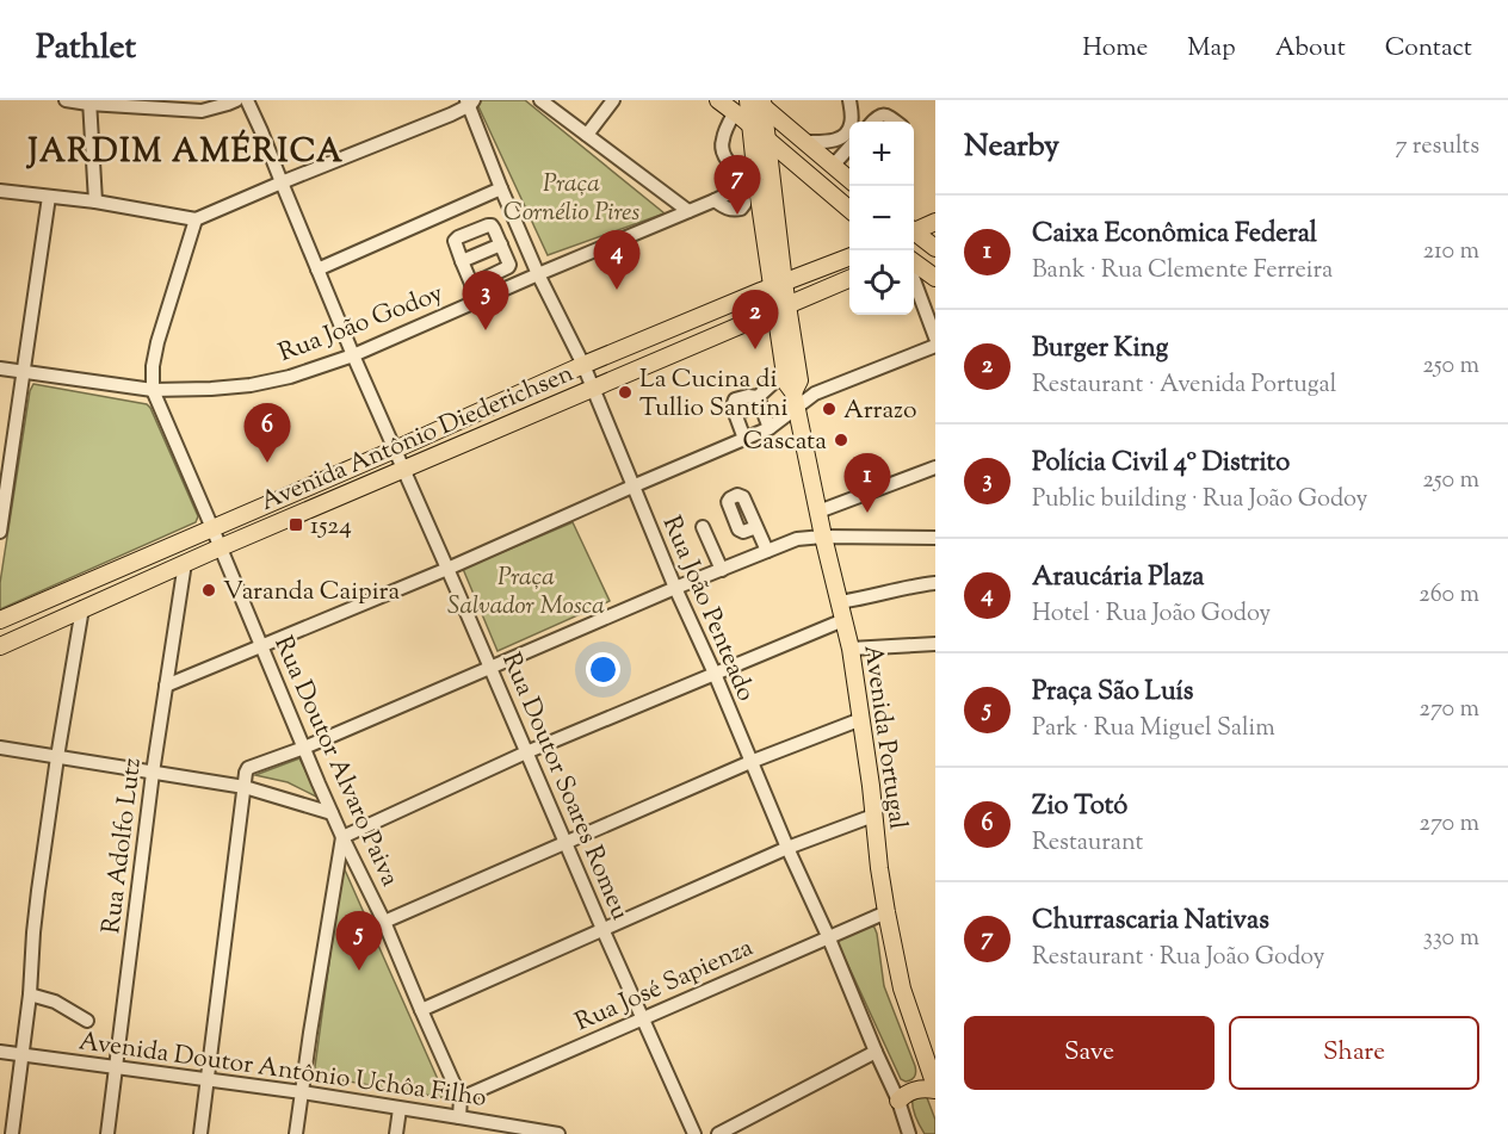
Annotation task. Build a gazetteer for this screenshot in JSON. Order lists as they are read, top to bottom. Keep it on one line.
{"streets":{"main road":["Avenida Antônio Diederichsen","Avenida Portugal"],"street":["Rua João Godoy","Rua João Penteado","Rua Doutor Alvaro Paiva","Rua Doutor Soares Romeu","Rua Adolfo Lutz","Rua José Sapienza","Avenida Doutor Antônio Uchôa Filho"]},"crossings":[["Rua João Godoy","Rua João Penteado"],["Rua João Godoy","Avenida Portugal"],["Rua João Godoy","Rua Doutor Alvaro Paiva"],["Rua João Godoy","Rua Doutor Soares Romeu"],["Avenida Antônio Diederichsen","Rua João Penteado"],["Avenida Antônio Diederichsen","Avenida Portugal"],["Avenida Antônio Diederichsen","Rua Doutor Alvaro Paiva"],["Avenida Antônio Diederichsen","Rua Doutor Soares Romeu"],["Avenida Antônio Diederichsen","Rua Adolfo Lutz"],["Rua João Penteado","Rua José Sapienza"],["Avenida Portugal","Rua José Sapienza"],["Rua Doutor Alvaro Paiva","Rua José Sapienza"],["Rua Doutor Alvaro Paiva","Avenida Doutor Antônio Uchôa Filho"],["Rua Doutor Soares Romeu","Rua José Sapienza"],["Rua Adolfo Lutz","Avenida Doutor Antônio Uchôa Filho"]],"districts":["JARDIM AMÉRICA"],"parks":["Praça Cornélio Pires","Praça Salvador Mosca"],"places":{"other":["La Cucina di Tullio Santini","Arrazo","Cascata","Varanda Caipira"],"transit":["1524"]},"page":{"header":"Pathlet","nav":["Home","Map","About","Contact"],"heading":["Nearby","7 results"],"map_buttons":["+","−"],"pins":["7","4","3","2","6","1","5"],"list":[{"mark":"1","name":"Caixa Econômica Federal","note":"Bank · Rua Clemente Ferreira","value":"210 m"},{"mark":"2","name":"Burger King","note":"Restaurant · Avenida Portugal","value":"250 m"},{"mark":"3","name":"Polícia Civil 4º Distrito","note":"Public building · Rua João Godoy","value":"250 m"},{"mark":"4","name":"Araucária Plaza","note":"Hotel · Rua João Godoy","value":"260 m"},{"mark":"5","name":"Praça São Luís","note":"Park · Rua Miguel Salim","value":"270 m"},{"mark":"6","name":"Zio Totó","note":"Restaurant","value":"270 m"},{"mark":"7","name":"Churrascaria Nativas","note":"Restaurant · Rua João Godoy","value":"330 m"}],"buttons":["Save","Share"]}}
